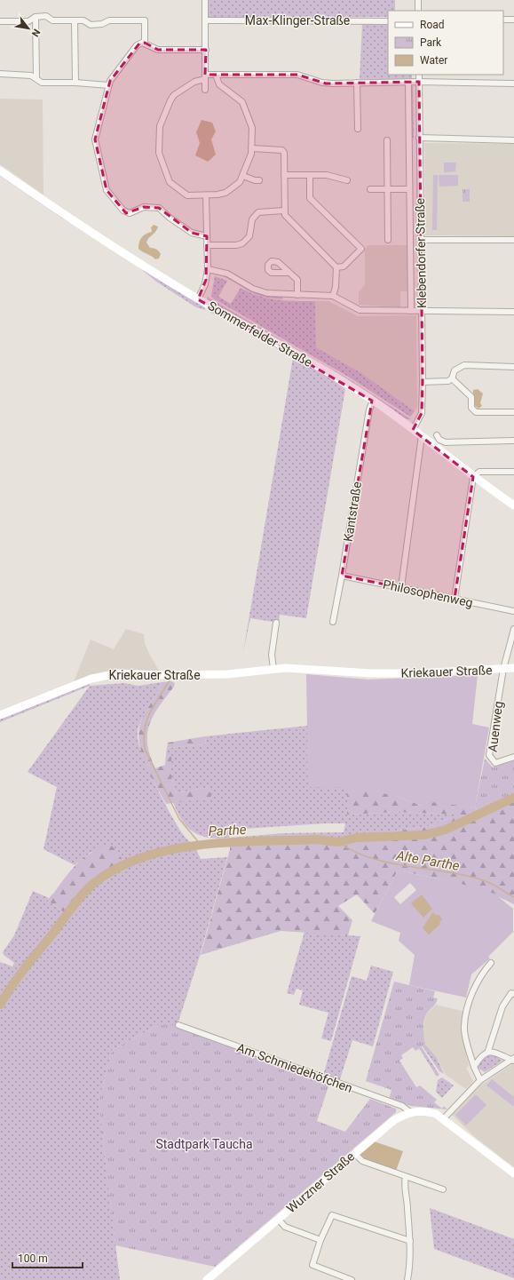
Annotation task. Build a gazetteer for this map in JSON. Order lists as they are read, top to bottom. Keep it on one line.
{"streets":{"street":["Max-Klinger-Straße","Klebendorfer Straße","Sommerfelder Straße","Kantstraße","Philosophenweg","Kriekauer Straße","Auenweg","Am Schmiedehöfchen","Wurzner Straße"]},"crossings":[["Klebendorfer Straße","Sommerfelder Straße"],["Sommerfelder Straße","Kantstraße"],["Kantstraße","Philosophenweg"],["Kriekauer Straße","Auenweg"],["Am Schmiedehöfchen","Wurzner Straße"]],"water":["Parthe","Alte Parthe"],"parks":["Stadtpark Taucha"],"legend":["Road","Park","Water"],"scale_bar":"100 m","north":"bottom right"}
